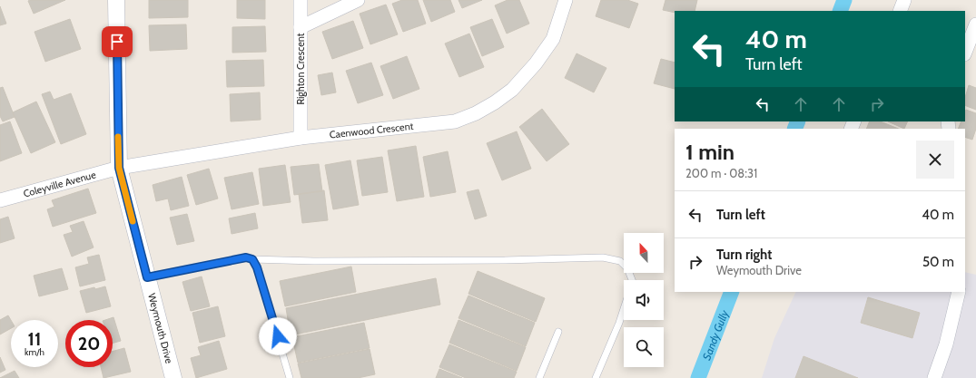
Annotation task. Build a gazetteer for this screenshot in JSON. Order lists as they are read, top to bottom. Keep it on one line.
{"streets":{"street":["Righton Crescent","Caenwood Crescent","Coleyville Avenue","Weymouth Drive"]},"crossings":[["Righton Crescent","Caenwood Crescent"],["Caenwood Crescent","Coleyville Avenue"],["Caenwood Crescent","Weymouth Drive"],["Coleyville Avenue","Weymouth Drive"]],"water":["Sandy Gully"],"north":"top","page":{"turn":["40 m","Turn left"],"heading":["1 min","200 m · 08:31"],"list":[{"name":"Turn left","value":"40 m"},{"name":"Turn right","note":"Weymouth Drive","value":"50 m"}],"speed":"11 km/h","limit":"20"}}
